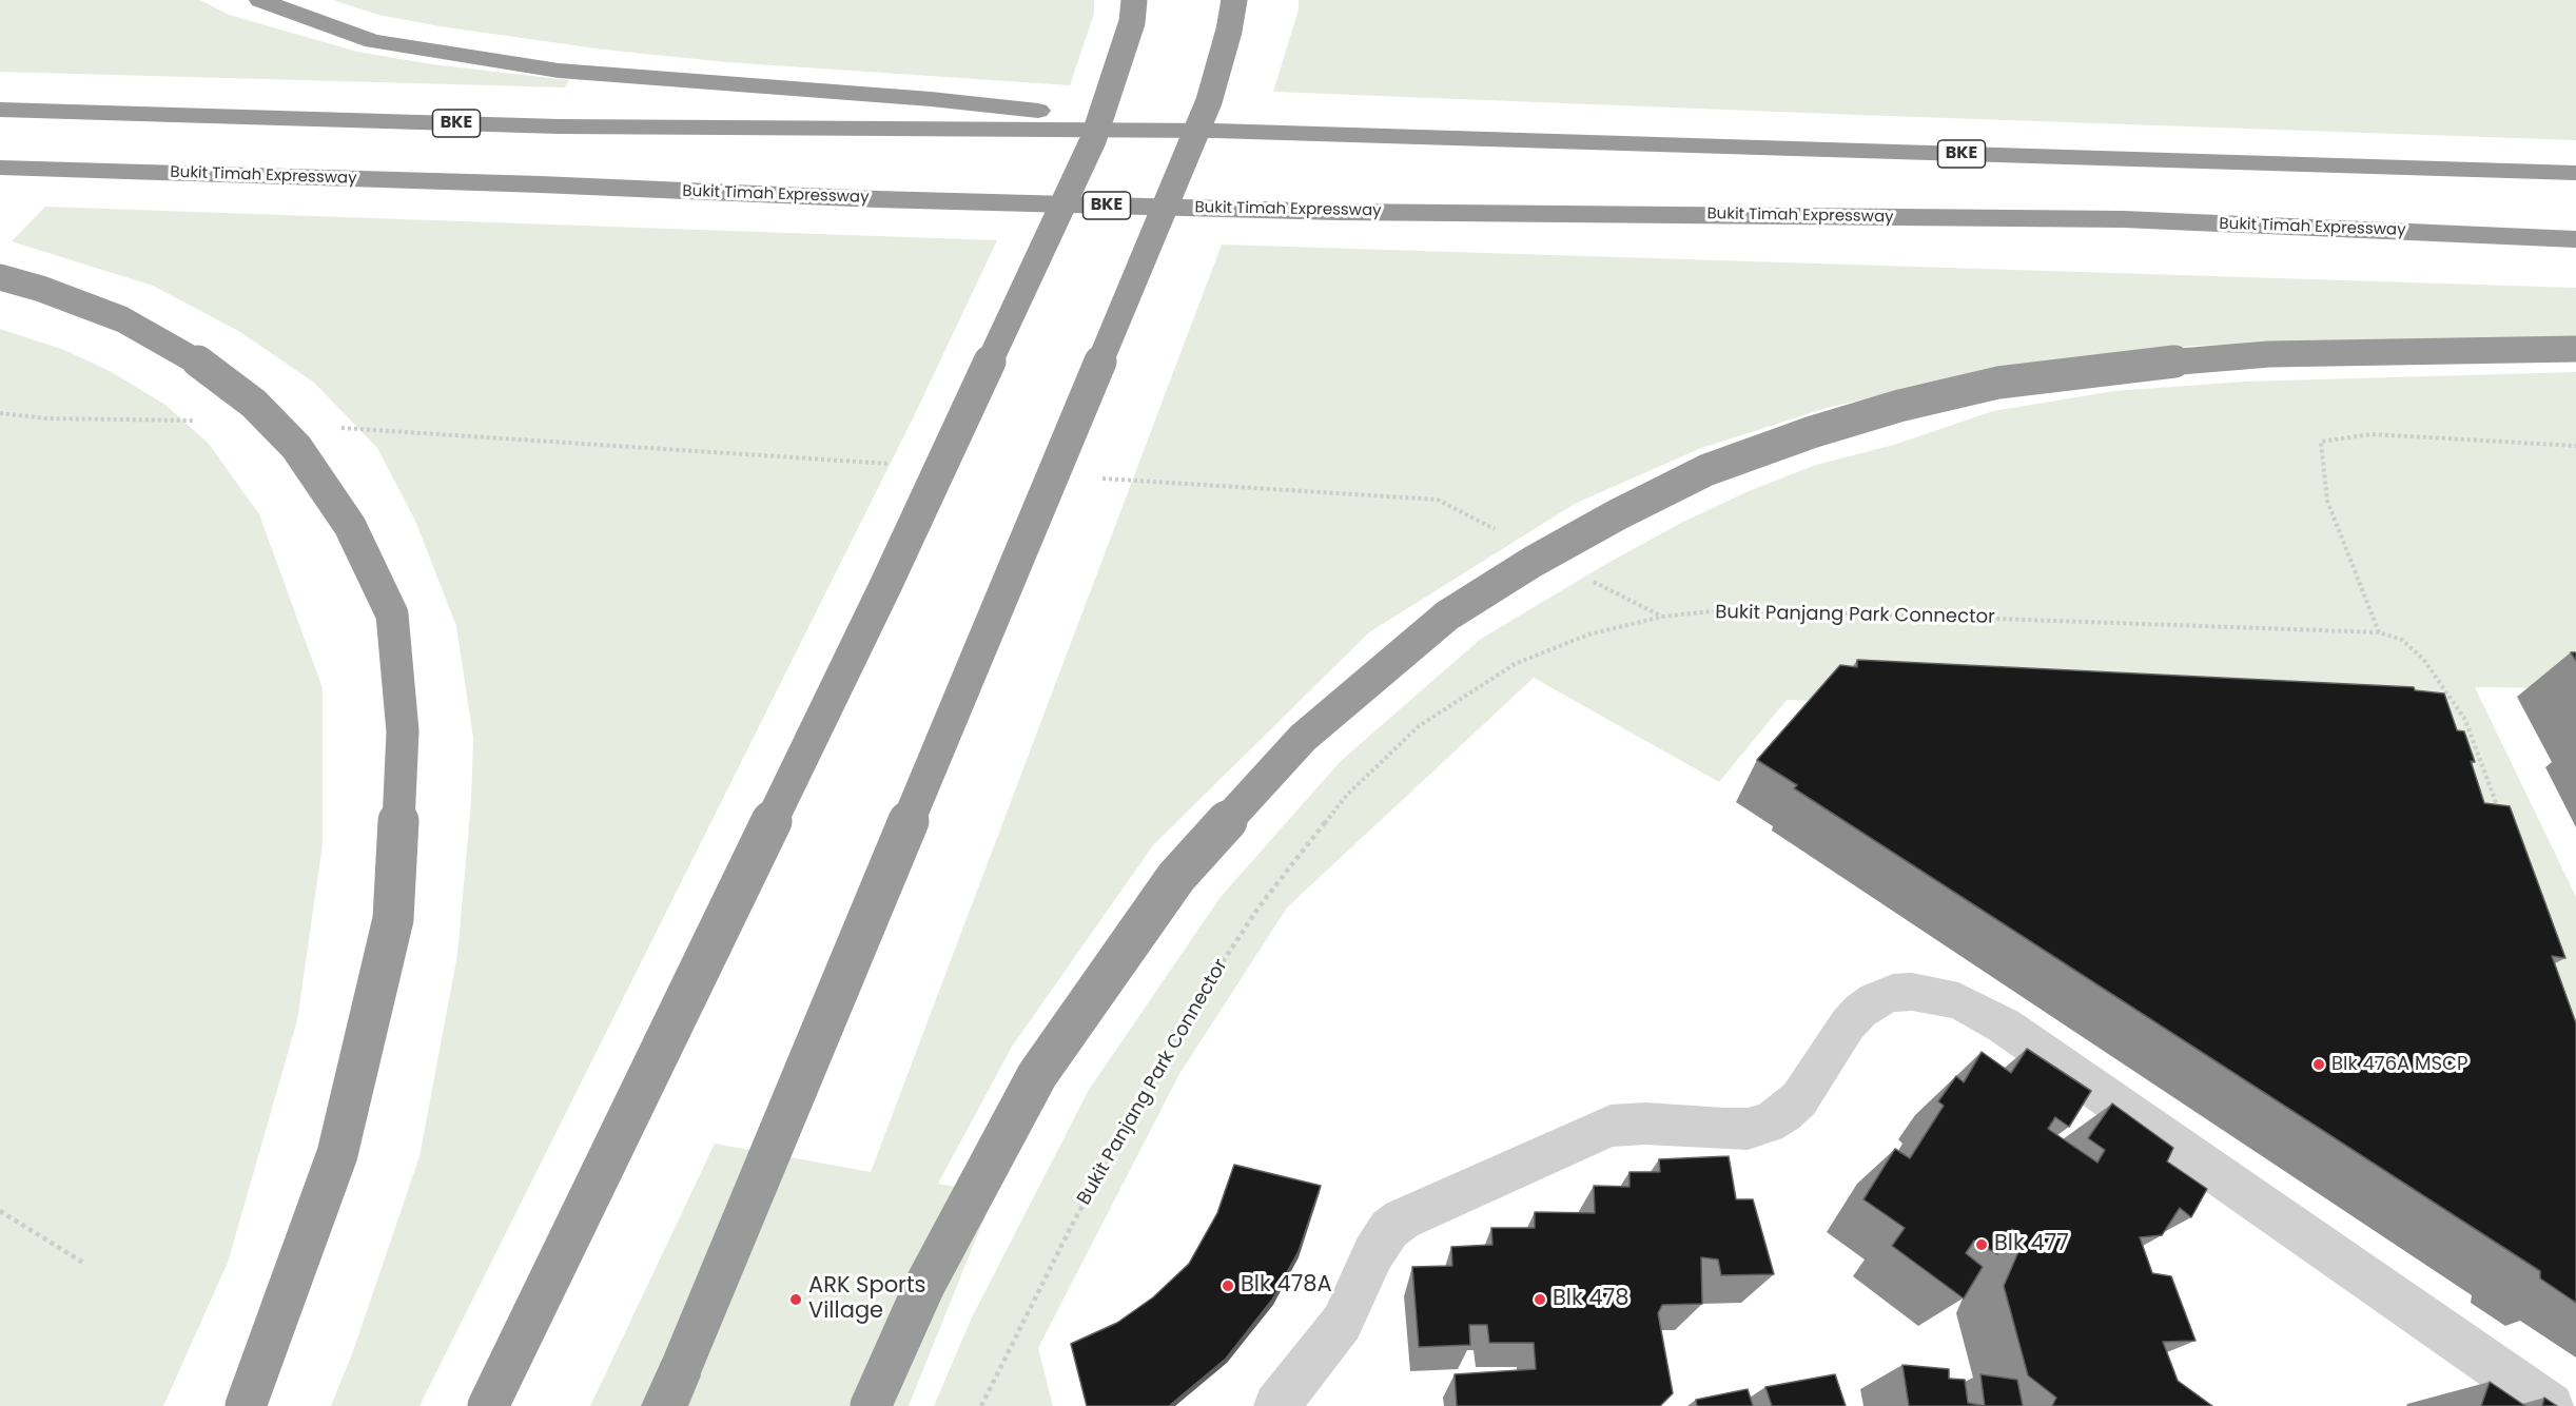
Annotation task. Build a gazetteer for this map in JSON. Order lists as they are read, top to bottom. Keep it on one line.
{"streets":{"highway":["BKE","Bukit Timah Expressway"],"path":["Bukit Panjang Park Connector"]},"places":["Blk 476A MSCP","Blk 477","Blk 478A","ARK Sports Village","Blk 478"]}
